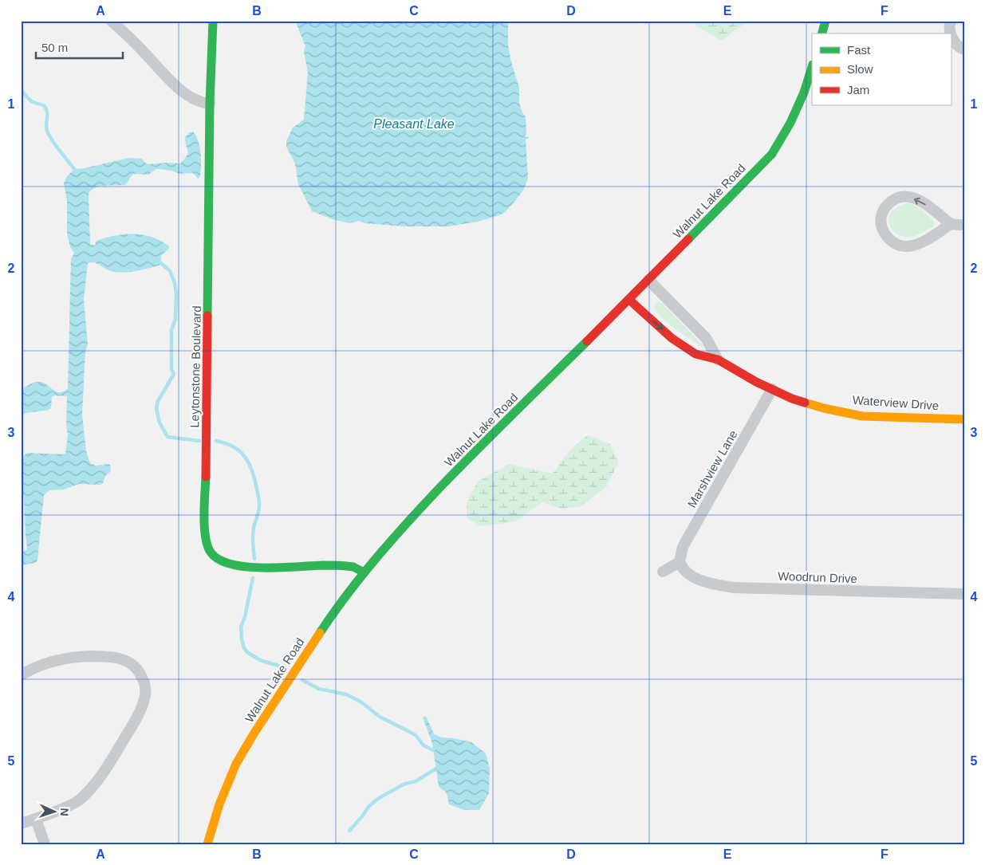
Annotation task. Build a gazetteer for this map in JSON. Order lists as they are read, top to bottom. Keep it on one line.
{"streets":{"street":["Walnut Lake Road","Leytonstone Boulevard","Waterview Drive","Marshview Lane","Woodrun Drive"]},"crossings":[["Walnut Lake Road","Leytonstone Boulevard"],["Walnut Lake Road","Waterview Drive"],["Waterview Drive","Marshview Lane"],["Marshview Lane","Woodrun Drive"]],"water":["Pleasant Lake"],"legend":["Fast","Slow","Jam"],"scale_bar":"50 m","north":"right","grid":{"columns":["A","B","C","D","E","F"],"rows":["1","2","3","4","5"]}}
